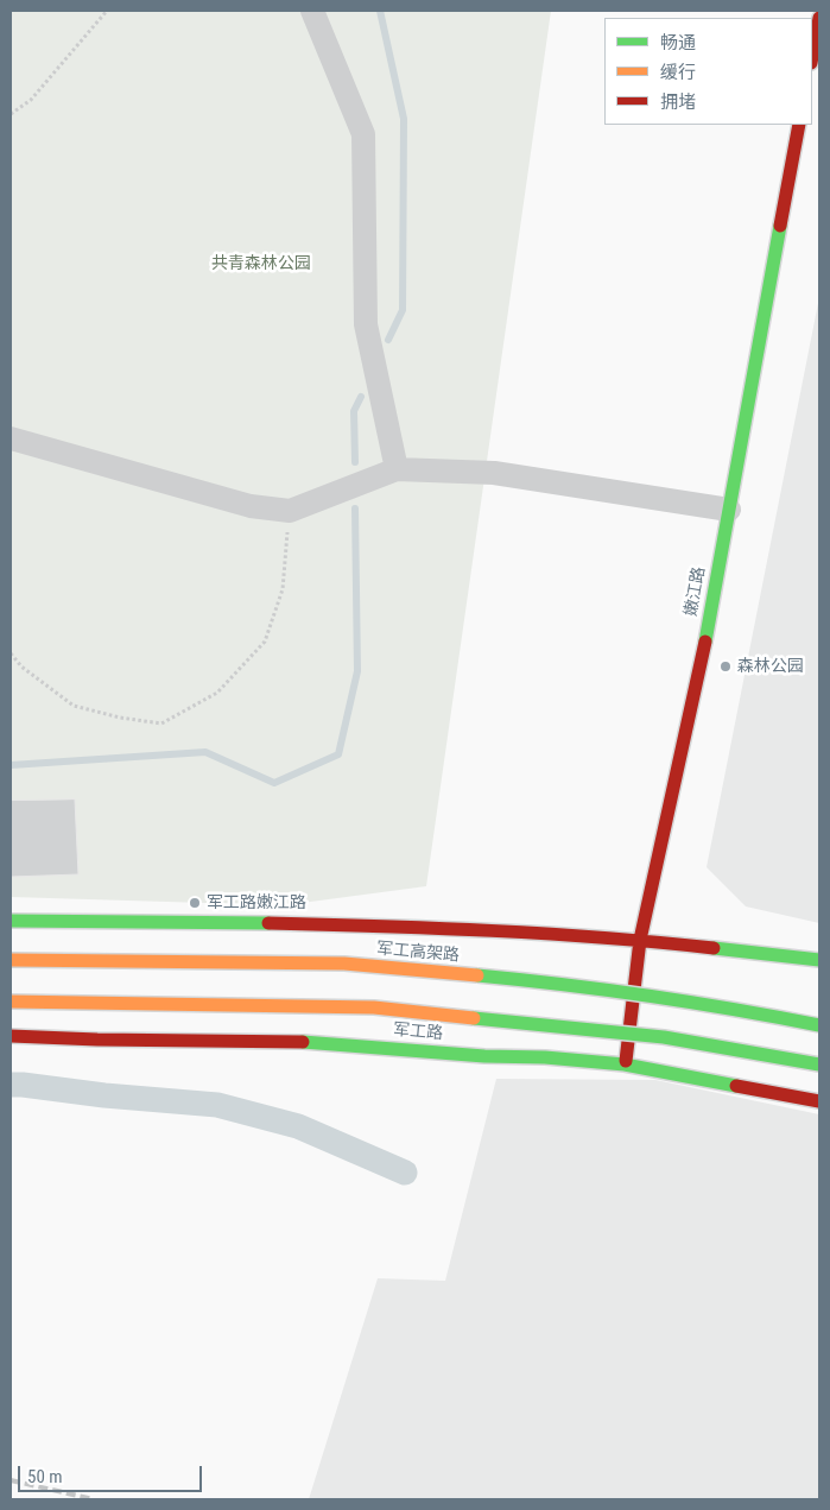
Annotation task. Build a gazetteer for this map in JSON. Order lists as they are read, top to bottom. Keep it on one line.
{"streets":{"main road":["嫩江路","军工高架路","军工路"]},"crossings":[["嫩江路","军工路"]],"parks":["共青森林公园"],"places":["森林公园","军工路嫩江路"],"legend":["畅通","缓行","拥堵"],"scale_bar":"50 m"}
